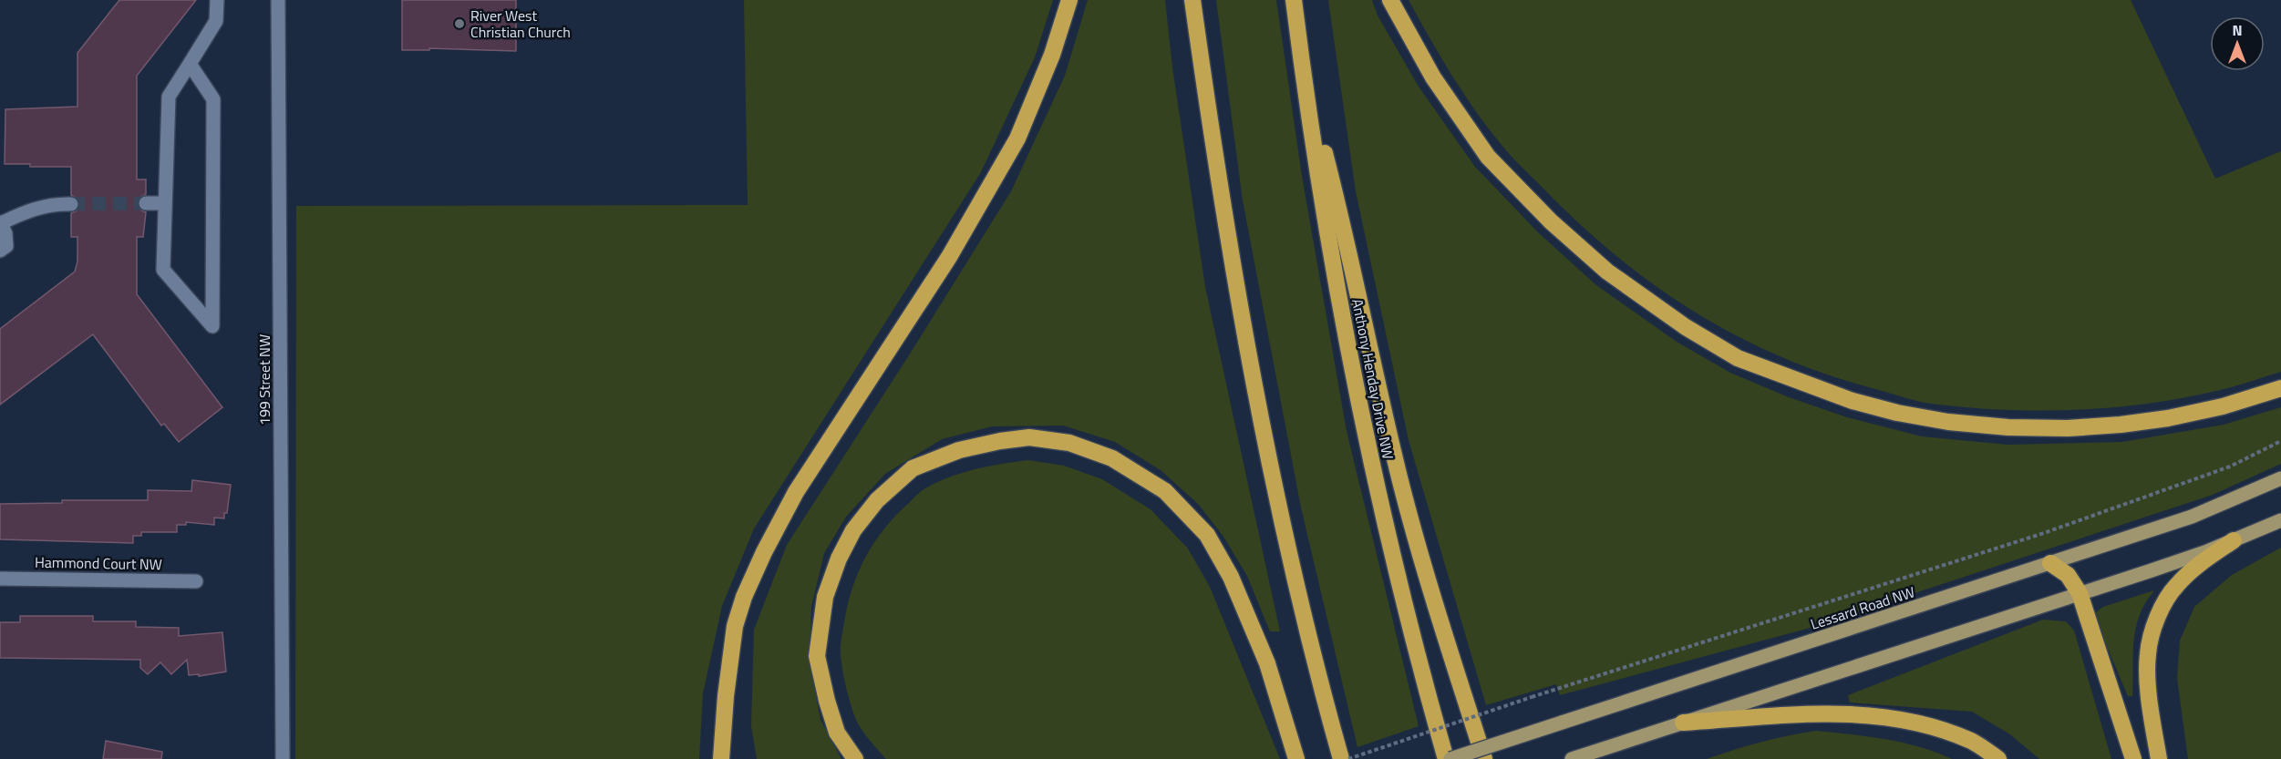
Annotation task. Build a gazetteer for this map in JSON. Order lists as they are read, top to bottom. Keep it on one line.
{"streets":{"highway":["Anthony Henday Drive NW"],"main road":["Lessard Road NW"],"street":["199 Street NW","Hammond Court NW"]},"places":["River West Christian Church"],"north":"top"}
